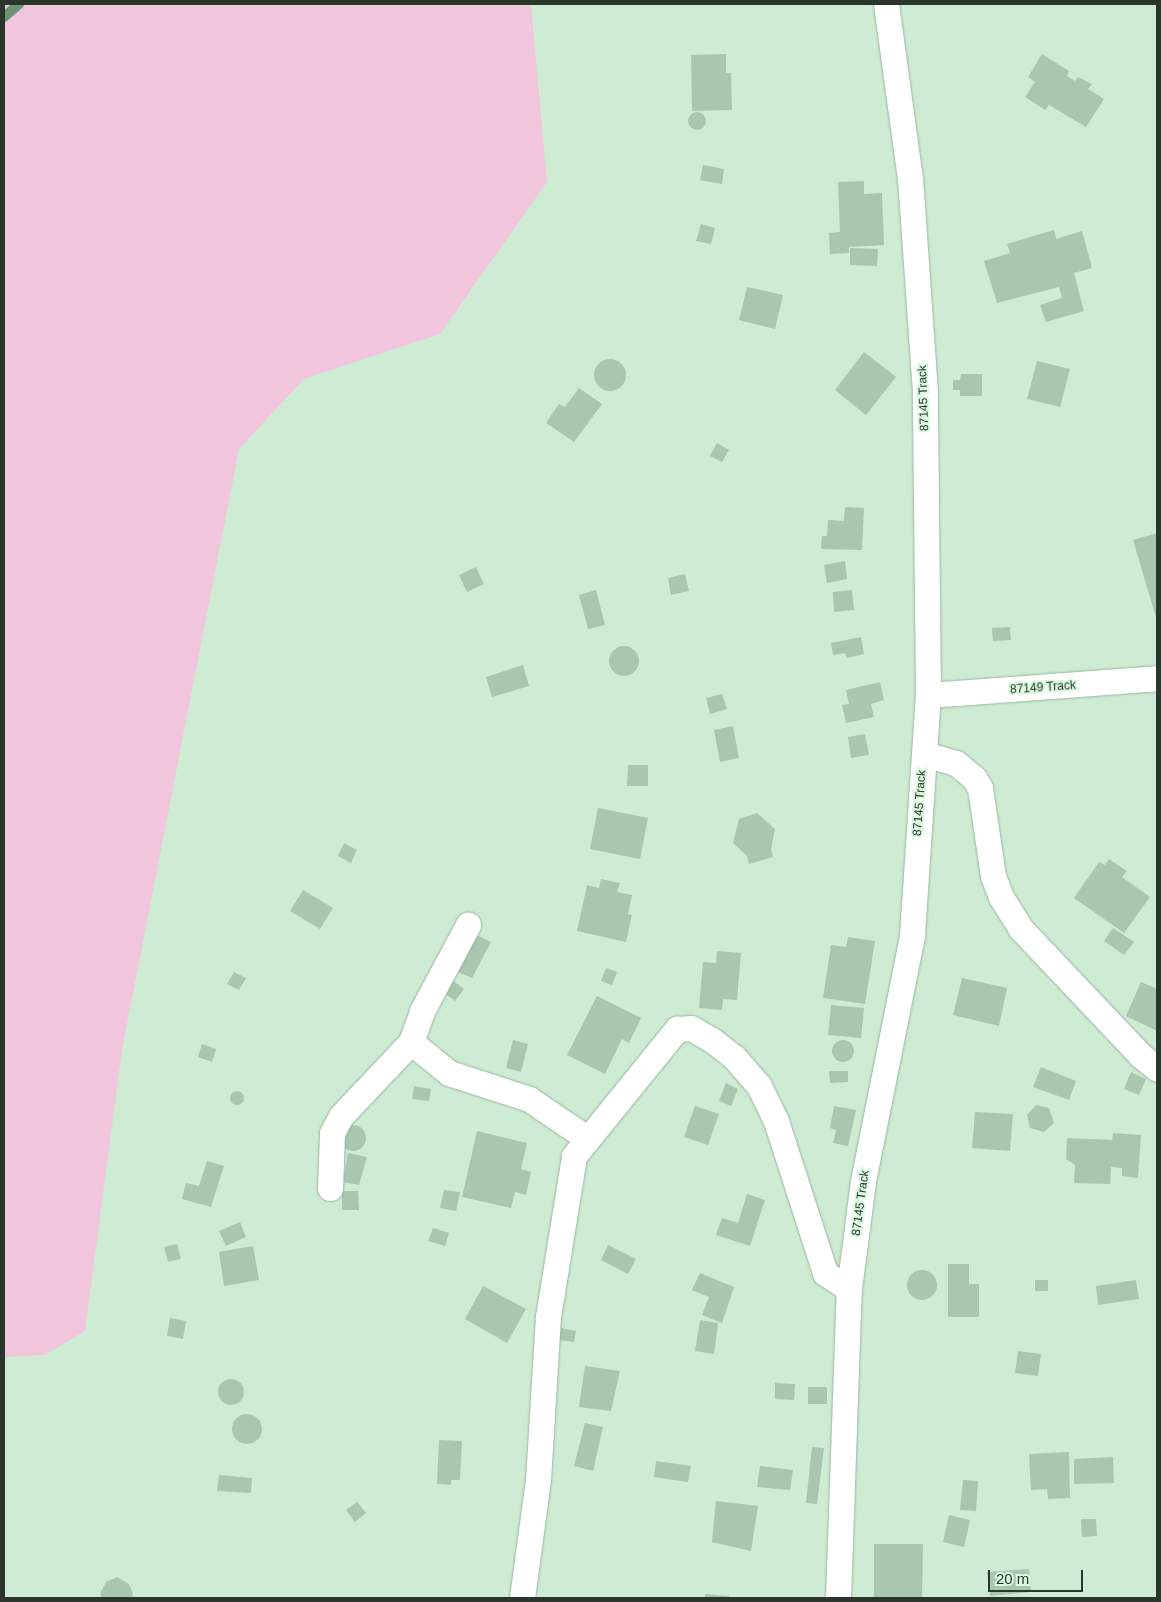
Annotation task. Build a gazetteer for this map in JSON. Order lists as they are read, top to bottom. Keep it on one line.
{"streets":{"street":["87145 Track","87149 Track"]},"crossings":[["87145 Track","87149 Track"]],"scale_bar":"20 m"}
